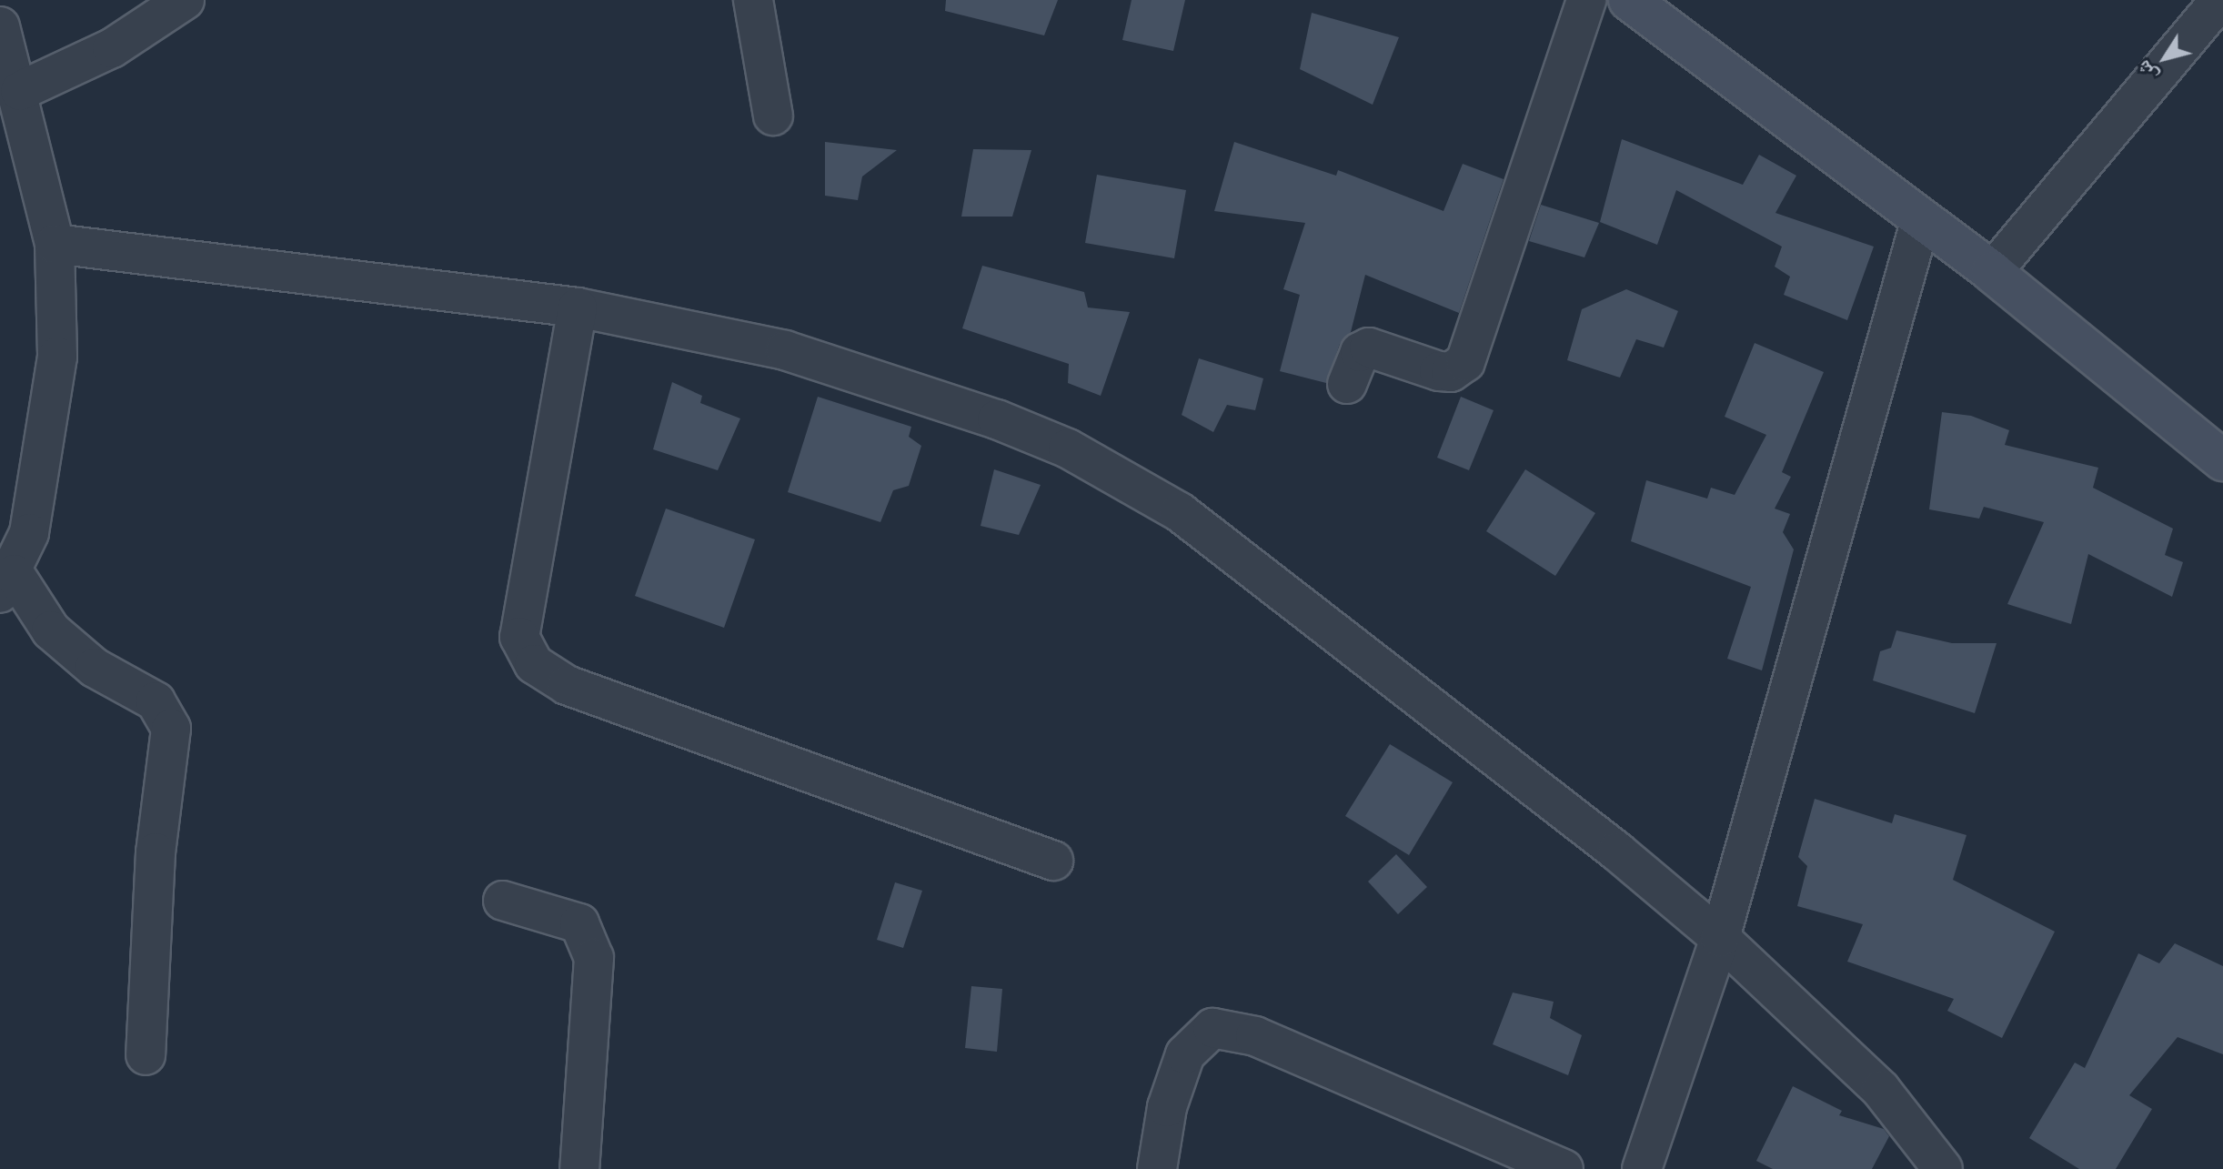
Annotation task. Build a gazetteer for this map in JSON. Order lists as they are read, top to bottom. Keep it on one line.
{"north":"bottom left"}
